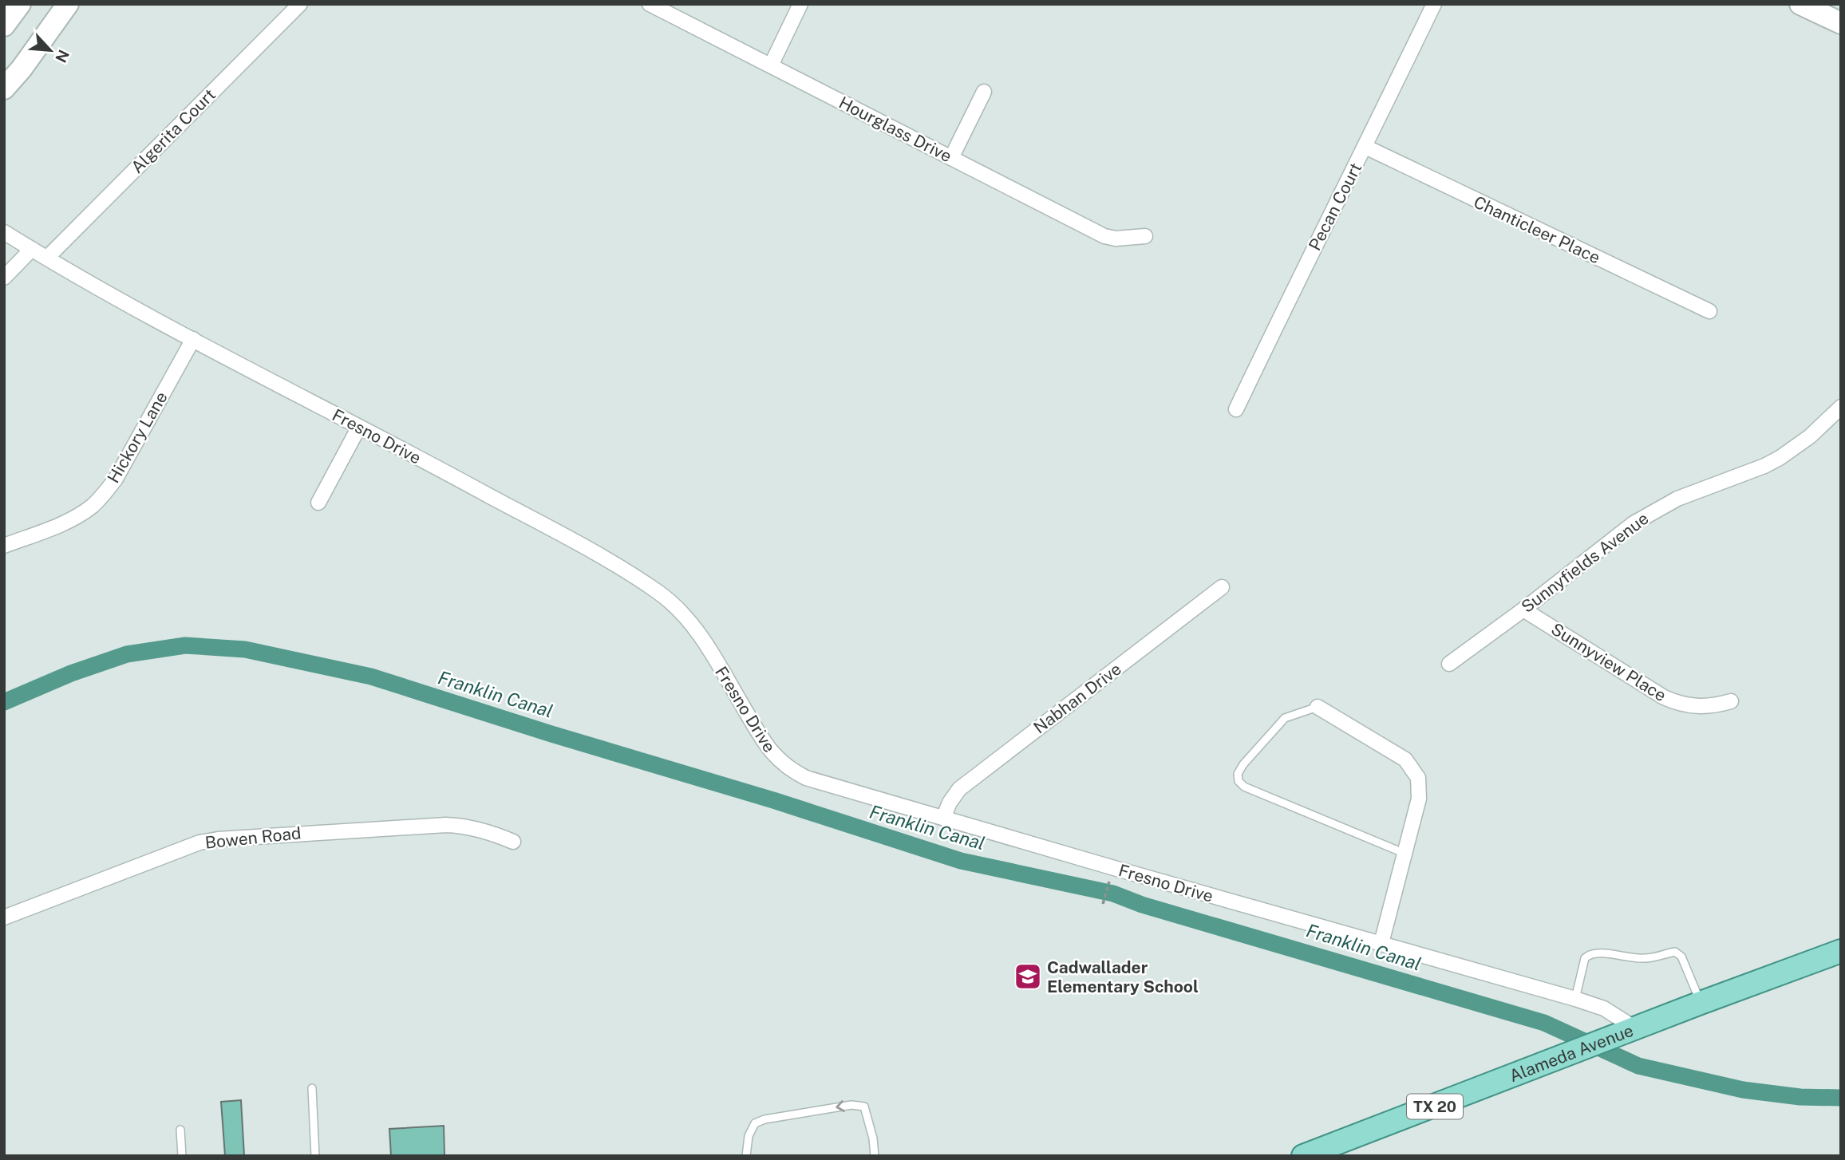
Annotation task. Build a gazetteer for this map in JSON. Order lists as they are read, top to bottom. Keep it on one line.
{"streets":{"main road":["Alameda Avenue","TX 20"],"street":["Hourglass Drive","Algerita Court","Pecan Court","Chanticleer Place","Fresno Drive","Hickory Lane","Sunnyfields Avenue","Sunnyview Place","Nabhan Drive","Bowen Road"]},"crossings":[["Algerita Court","Fresno Drive"],["Pecan Court","Chanticleer Place"],["Fresno Drive","Hickory Lane"],["Fresno Drive","Nabhan Drive"],["Fresno Drive","Alameda Avenue"],["Sunnyfields Avenue","Sunnyview Place"]],"water":["Franklin Canal"],"places":{"school or university":["Cadwallader Elementary School"]},"north":"bottom right"}
